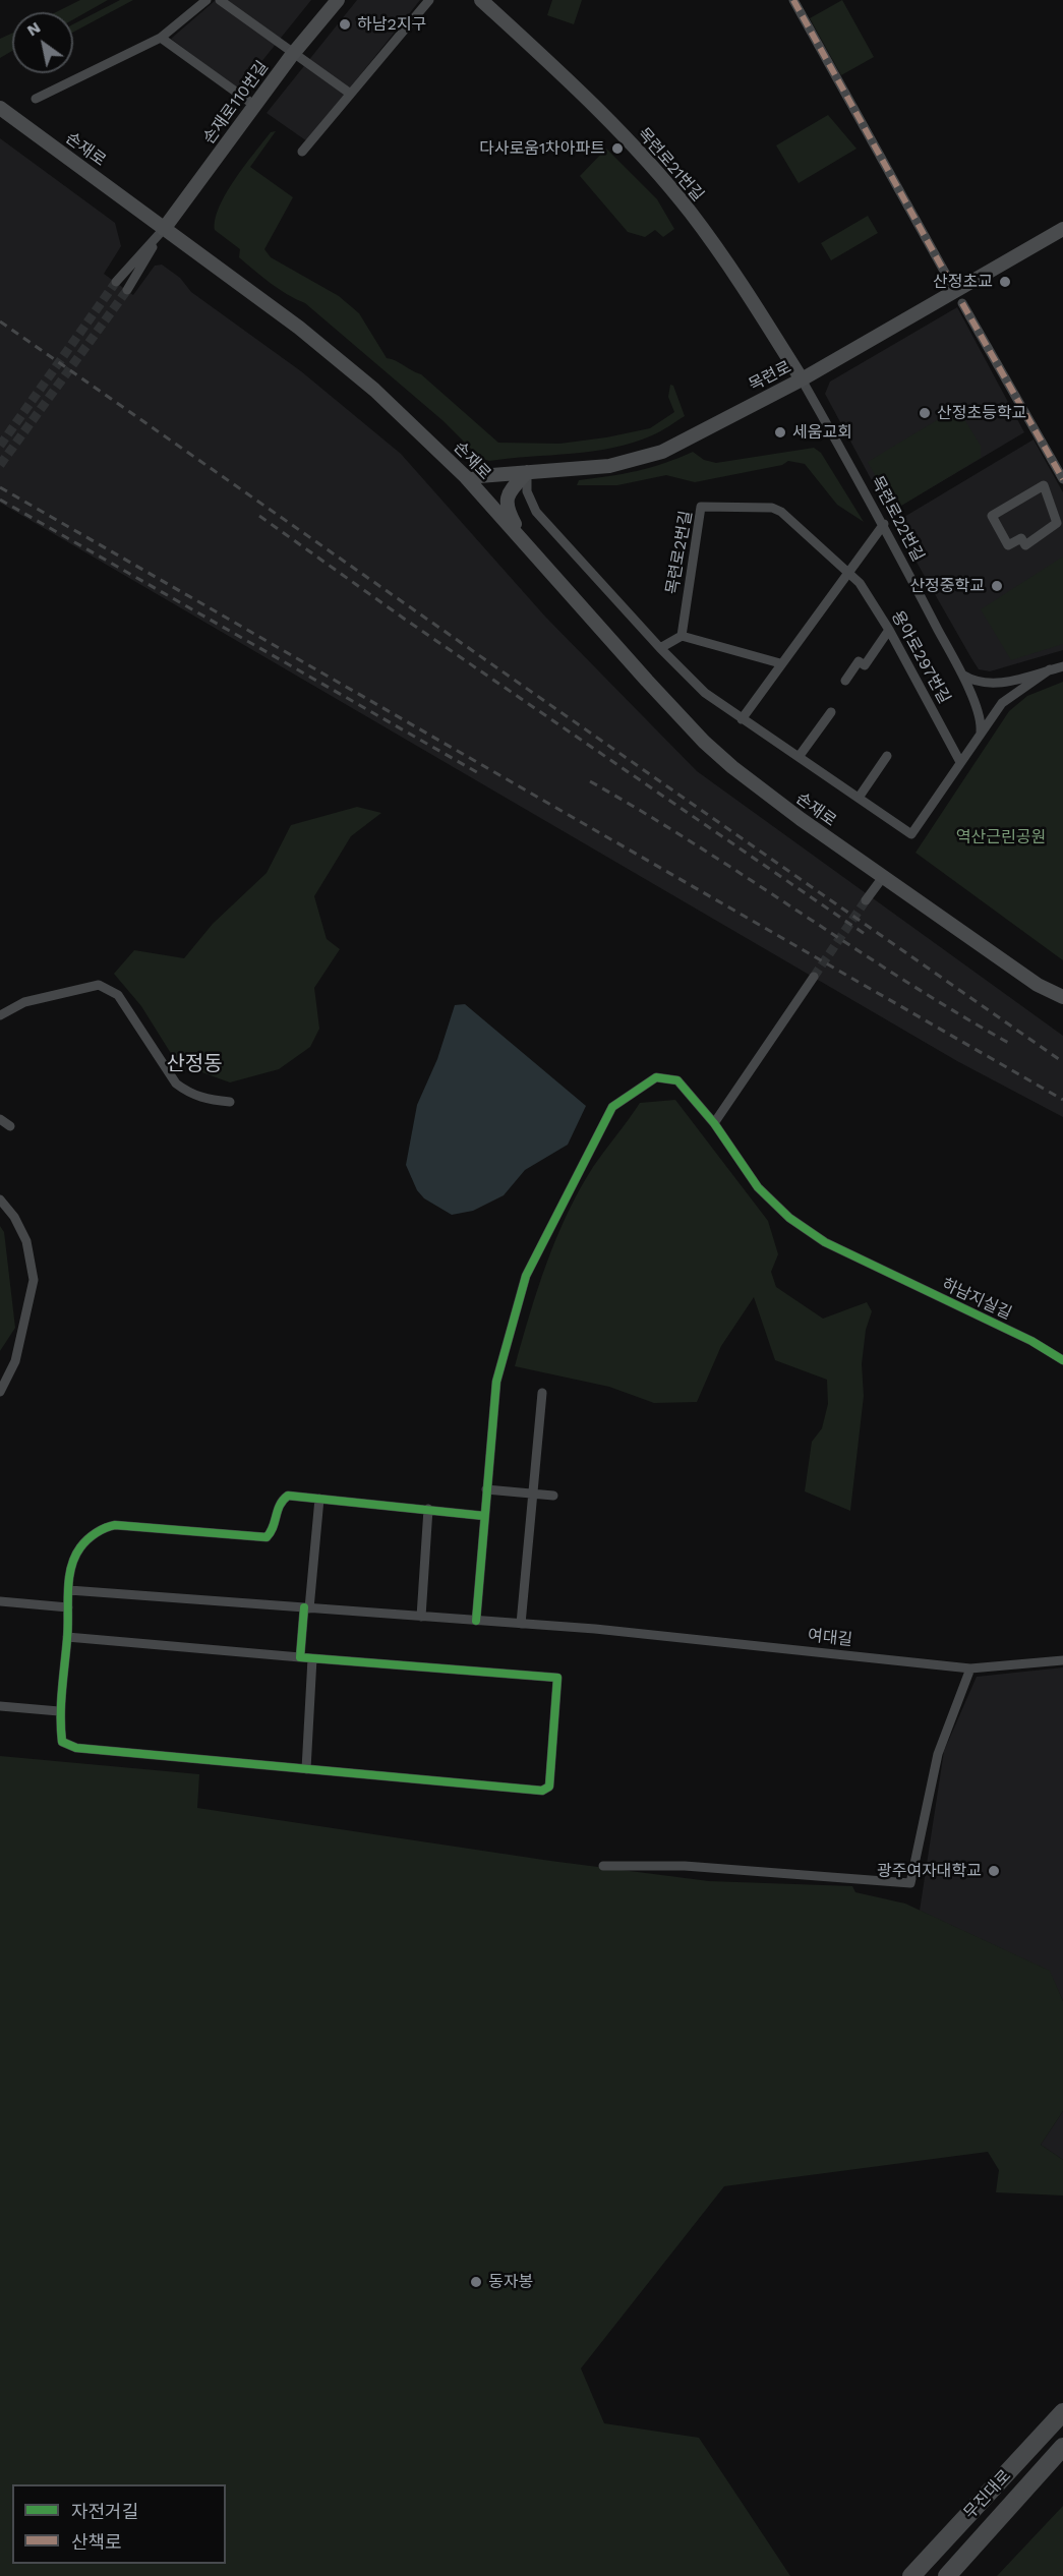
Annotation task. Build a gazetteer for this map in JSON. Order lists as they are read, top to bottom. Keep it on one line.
{"streets":{"highway":["무진대로"],"main road":["손재로110번길","손재로","목련로21번길","목련로"],"street":["목련로22번길","목련로2번길","용아로297번길","하남지실길","여대길"]},"crossings":[["손재로110번길","손재로"],["손재로","목련로"],["목련로21번길","목련로"],["목련로21번길","목련로22번길"],["목련로","목련로22번길"],["목련로2번길","용아로297번길"],["하남지실길","여대길"]],"districts":["산정동"],"parks":["역산근린공원"],"places":["하남2지구","다사로움1차아파트","산정초교","산정초등학교","세움교회","산정중학교","광주여자대학교","동자봉"],"legend":["자전거길","산책로"],"north":"top left"}
